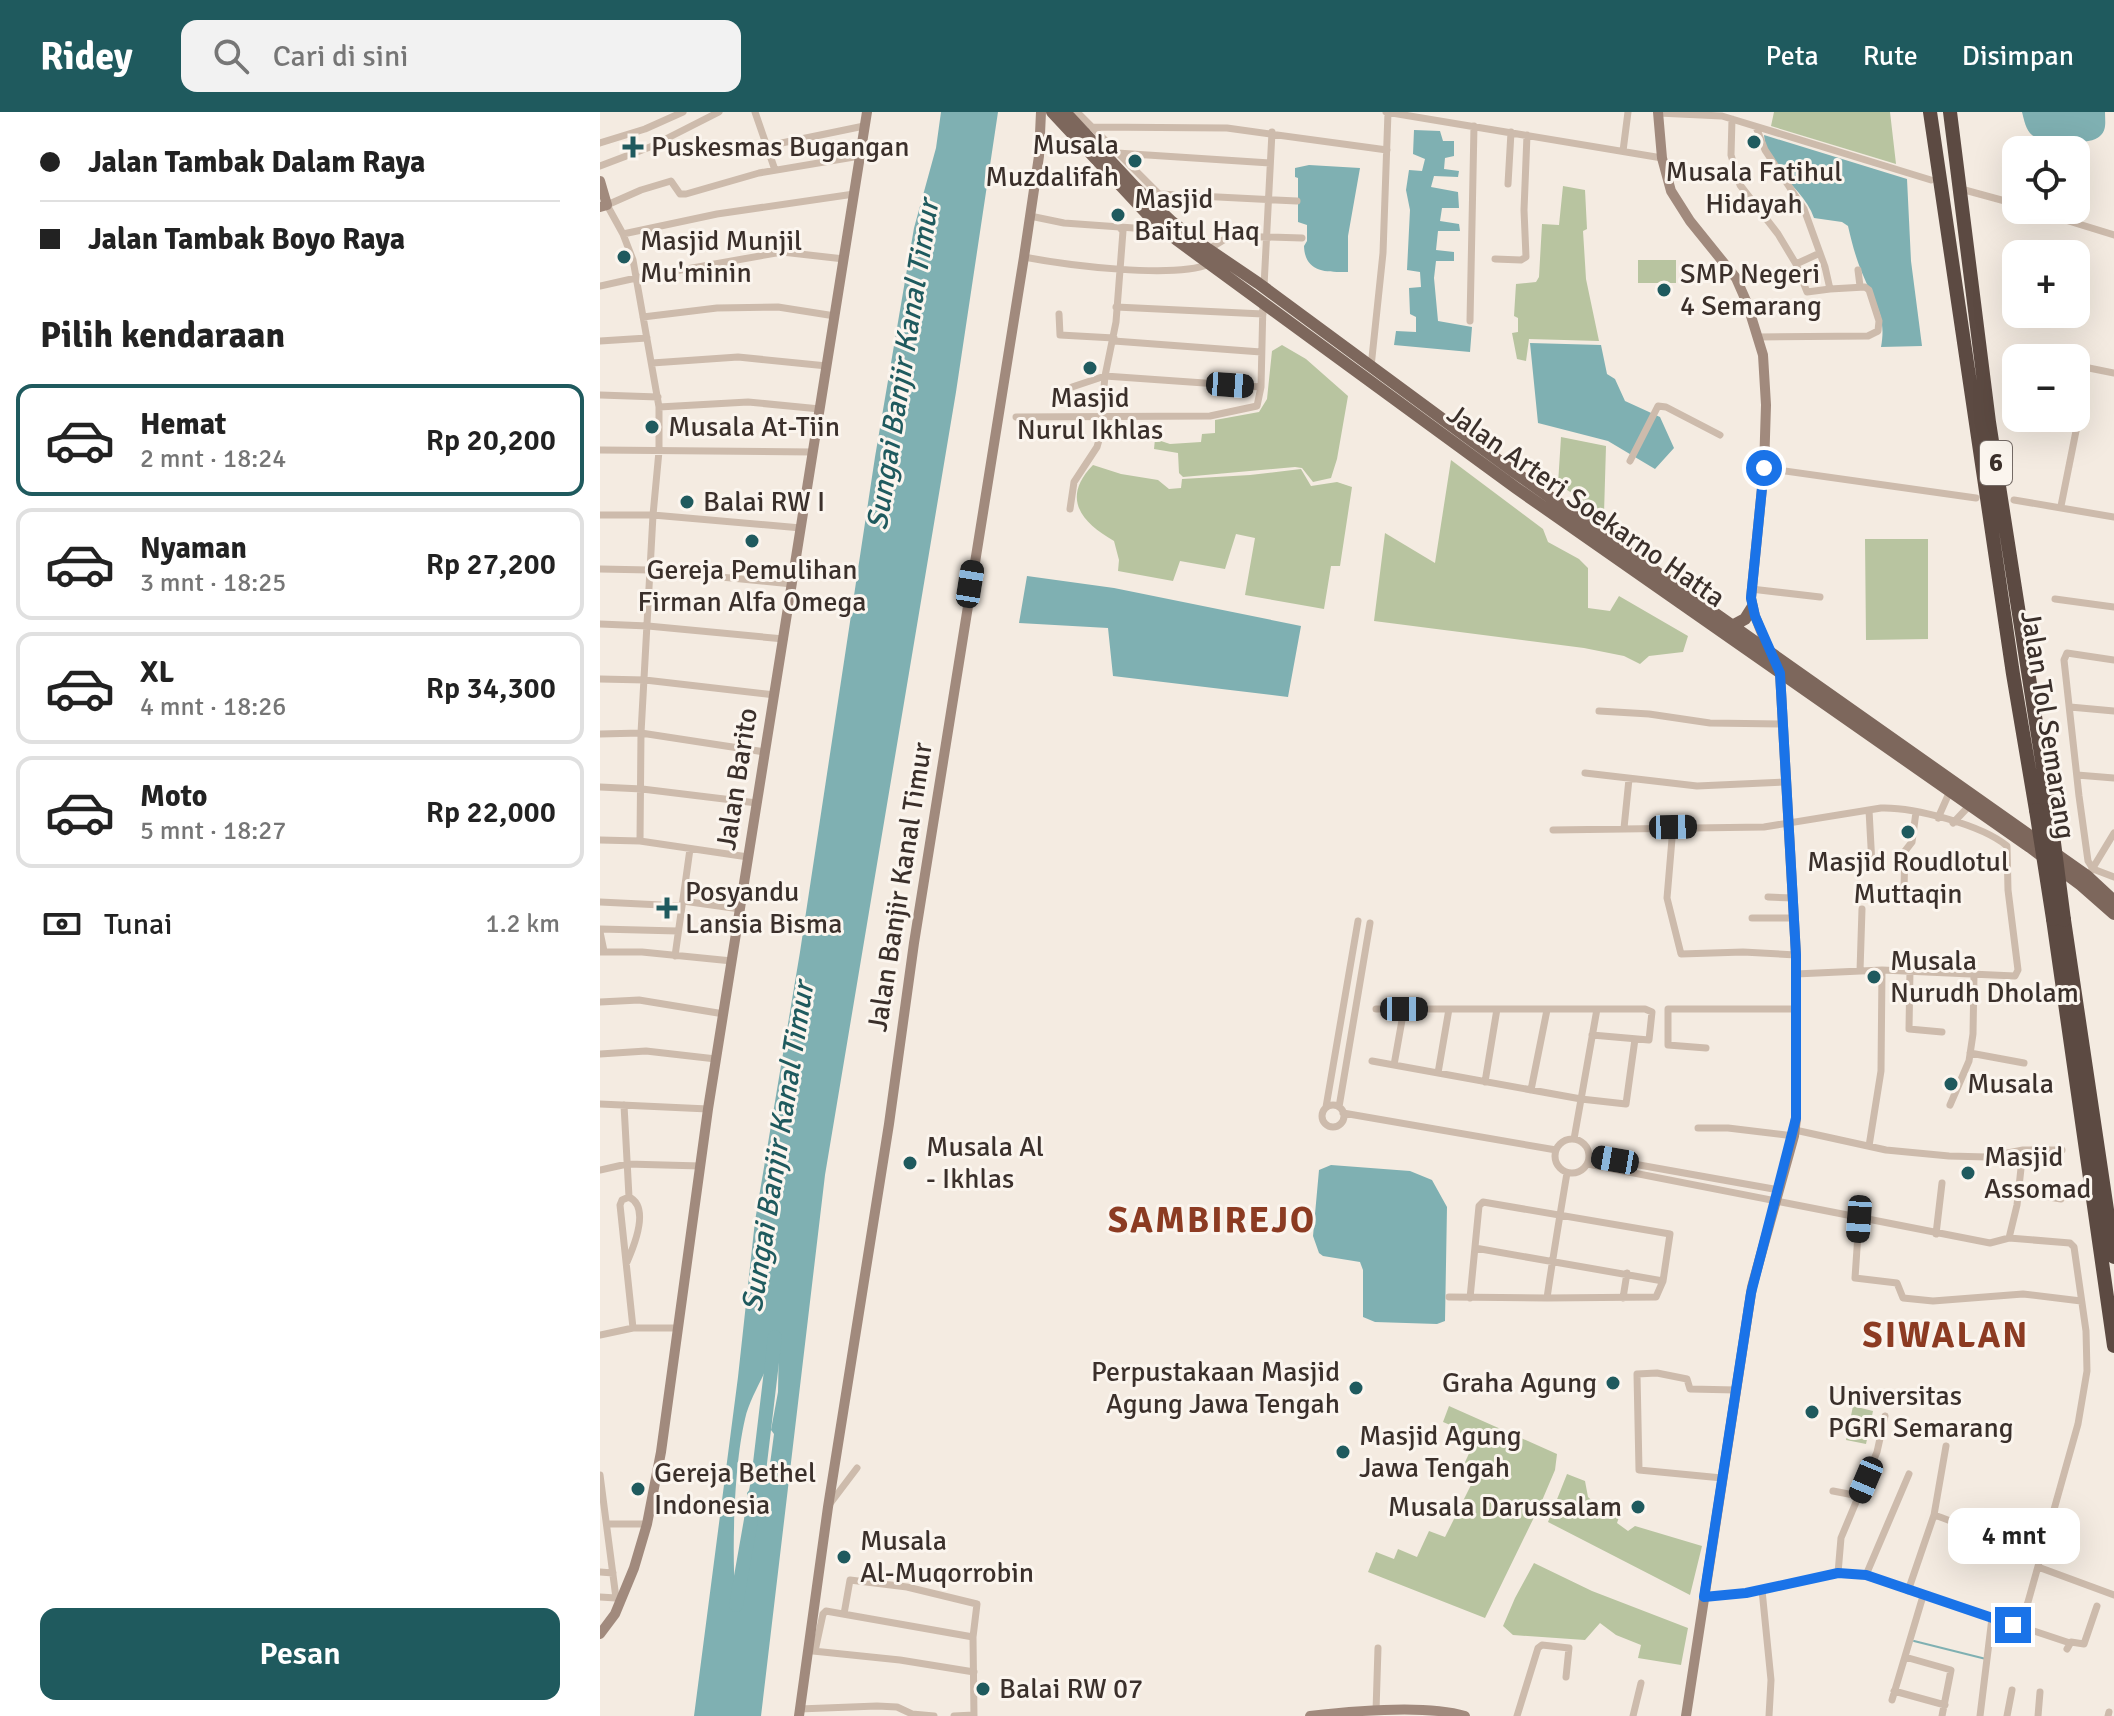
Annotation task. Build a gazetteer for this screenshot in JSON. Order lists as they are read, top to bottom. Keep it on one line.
{"streets":{"highway":["6","Jalan Tol Semarang"],"main road":["Jalan Arteri Soekarno Hatta"],"street":["Jalan Barito","Jalan Banjir Kanal Timur"]},"districts":["SAMBIREJO","SIWALAN"],"water":["Sungai Banjir Kanal Timur"],"places":{"other":["Musala Fatihul Hidayah","Musala Muzdalifah","Masjid Baitul Haq","Masjid Munjil Mu'minin","SMP Negeri 4 Semarang","Masjid Nurul Ikhlas","Musala At-Tiin","Balai RW I","Gereja Pemulihan Firman Alfa Omega","Masjid Roudlotul Muttaqin","Musala Nurudh Dholam","Musala","Musala Al - Ikhlas","Masjid Assomad","Graha Agung","Perpustakaan Masjid Agung Jawa Tengah","Universitas PGRI Semarang","Masjid Agung Jawa Tengah","Gereja Bethel Indonesia","Musala Darussalam","Musala Al-Muqorrobin","Balai RW 07"],"health":["Puskesmas Bugangan","Posyandu Lansia Bisma"]},"page":{"header":"Ridey","search":"Cari di sini","nav":["Peta","Rute","Disimpan"],"banner":["Jalan Tambak Dalam Raya","Jalan Tambak Boyo Raya"],"map_buttons":["+","−"],"heading":"Pilih kendaraan","list":[{"name":"Hemat","note":"2 mnt · 18:24","value":"Rp 20,200"},{"name":"Nyaman","note":"3 mnt · 18:25","value":"Rp 27,200"},{"name":"XL","note":"4 mnt · 18:26","value":"Rp 34,300"},{"name":"Moto","note":"5 mnt · 18:27","value":"Rp 22,000"}],"pay":["Tunai","1.2 km"],"bubble":"4 mnt","buttons":"Pesan"}}
